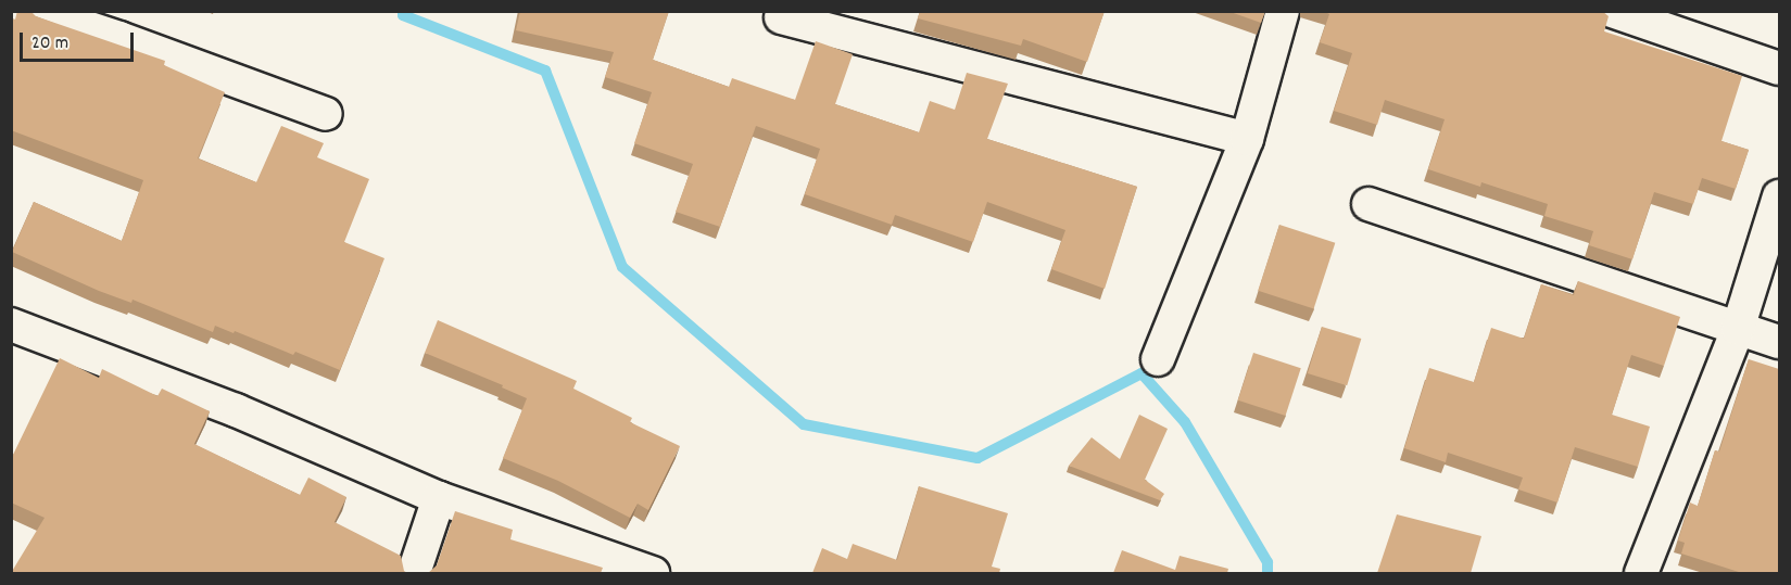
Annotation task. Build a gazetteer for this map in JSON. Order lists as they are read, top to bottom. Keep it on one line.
{"scale_bar":"20 m"}
